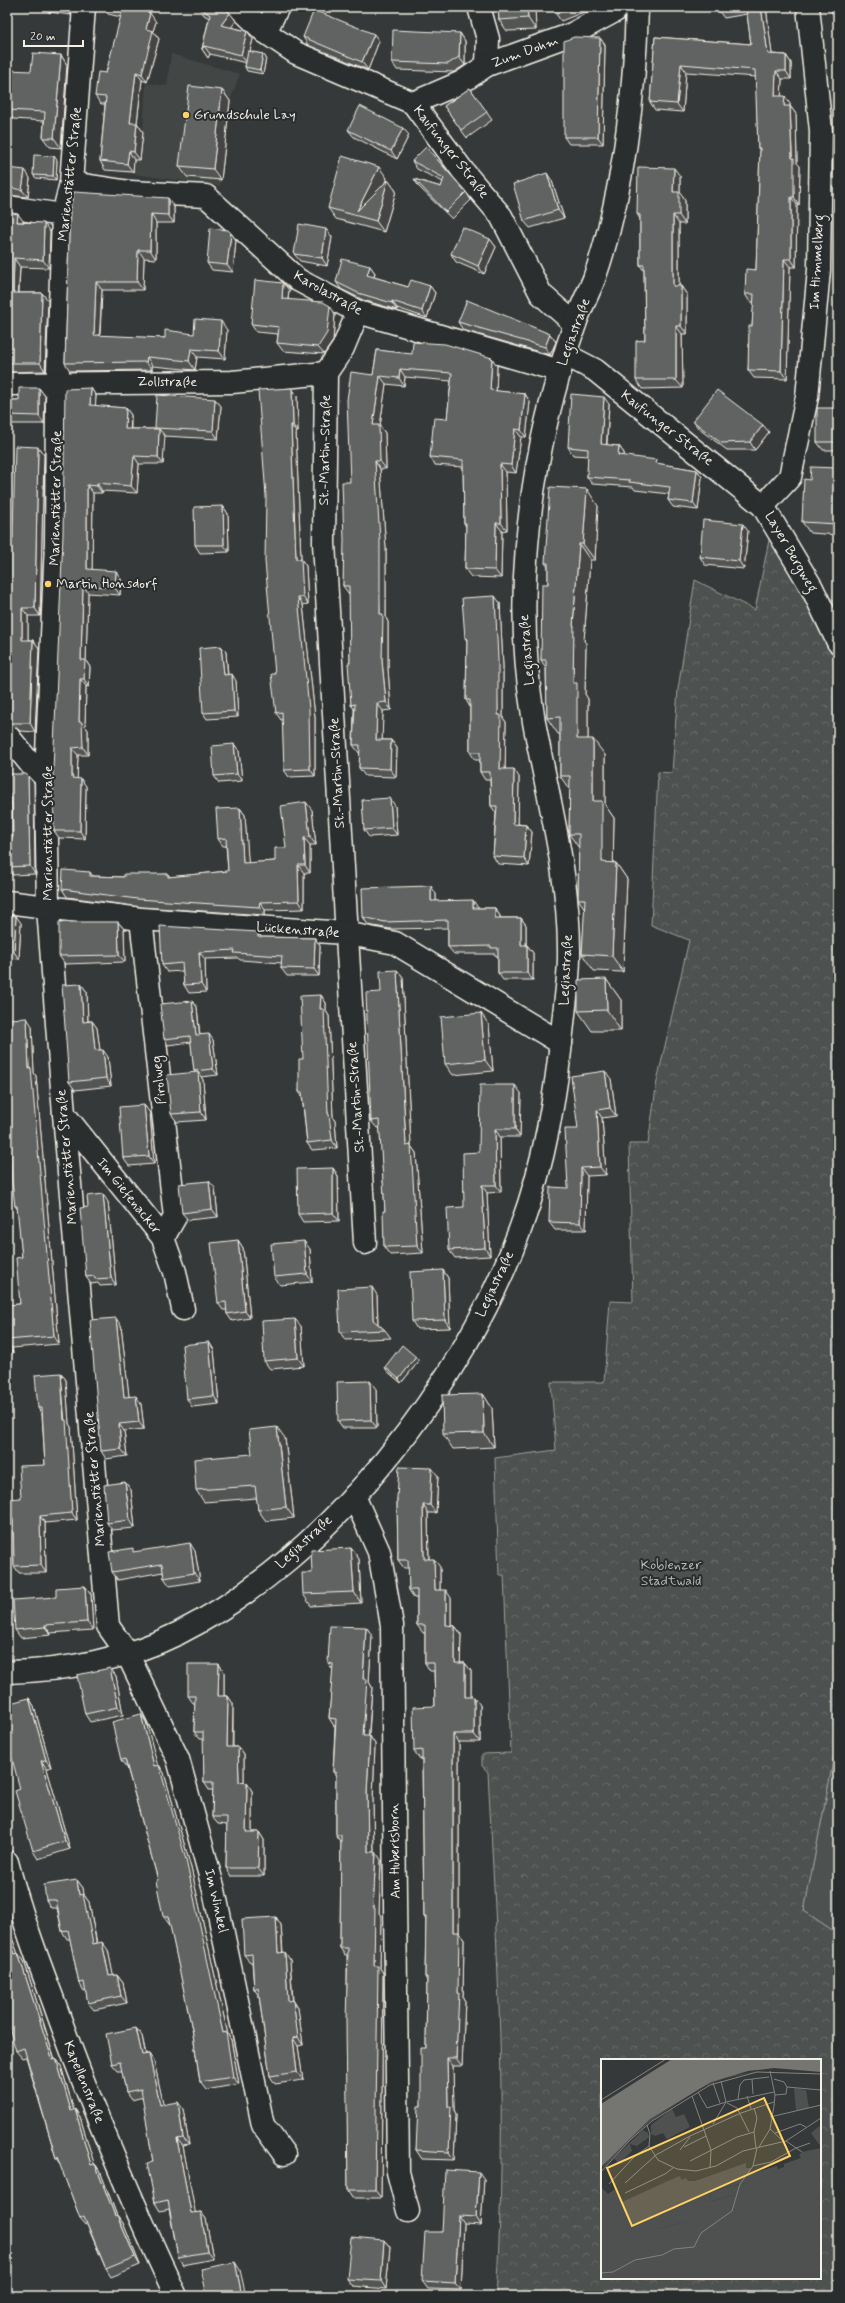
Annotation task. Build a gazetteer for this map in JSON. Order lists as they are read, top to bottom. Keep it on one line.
{"streets":{"street":["Zum Dohm","Kaufunger Straße","Marienstätter Straße","Im Himmelberg","Karolastraße","Legiastraße","Zollstraße","St.-Martin-Straße","Layer Bergweg","Lückenstraße","Pirolweg","Im Giefenacker","Am Hubertsborn","Im Winkel","Kapellenstraße"]},"crossings":[["Zum Dohm","Kaufunger Straße"],["Kaufunger Straße","Im Himmelberg"],["Kaufunger Straße","Karolastraße"],["Kaufunger Straße","Legiastraße"],["Kaufunger Straße","Layer Bergweg"],["Marienstätter Straße","Karolastraße"],["Marienstätter Straße","Legiastraße"],["Marienstätter Straße","Zollstraße"],["Marienstätter Straße","Lückenstraße"],["Marienstätter Straße","Im Giefenacker"],["Marienstätter Straße","Im Winkel"],["Im Himmelberg","Layer Bergweg"],["Karolastraße","Legiastraße"],["Legiastraße","Lückenstraße"],["Legiastraße","Am Hubertsborn"],["Legiastraße","Im Winkel"],["Zollstraße","St.-Martin-Straße"],["St.-Martin-Straße","Lückenstraße"],["Lückenstraße","Pirolweg"],["Pirolweg","Im Giefenacker"]],"parks":["Koblenzer Stadtwald"],"places":["Grundschule Lay","Martin Honsdorf"],"scale_bar":"20 m"}
